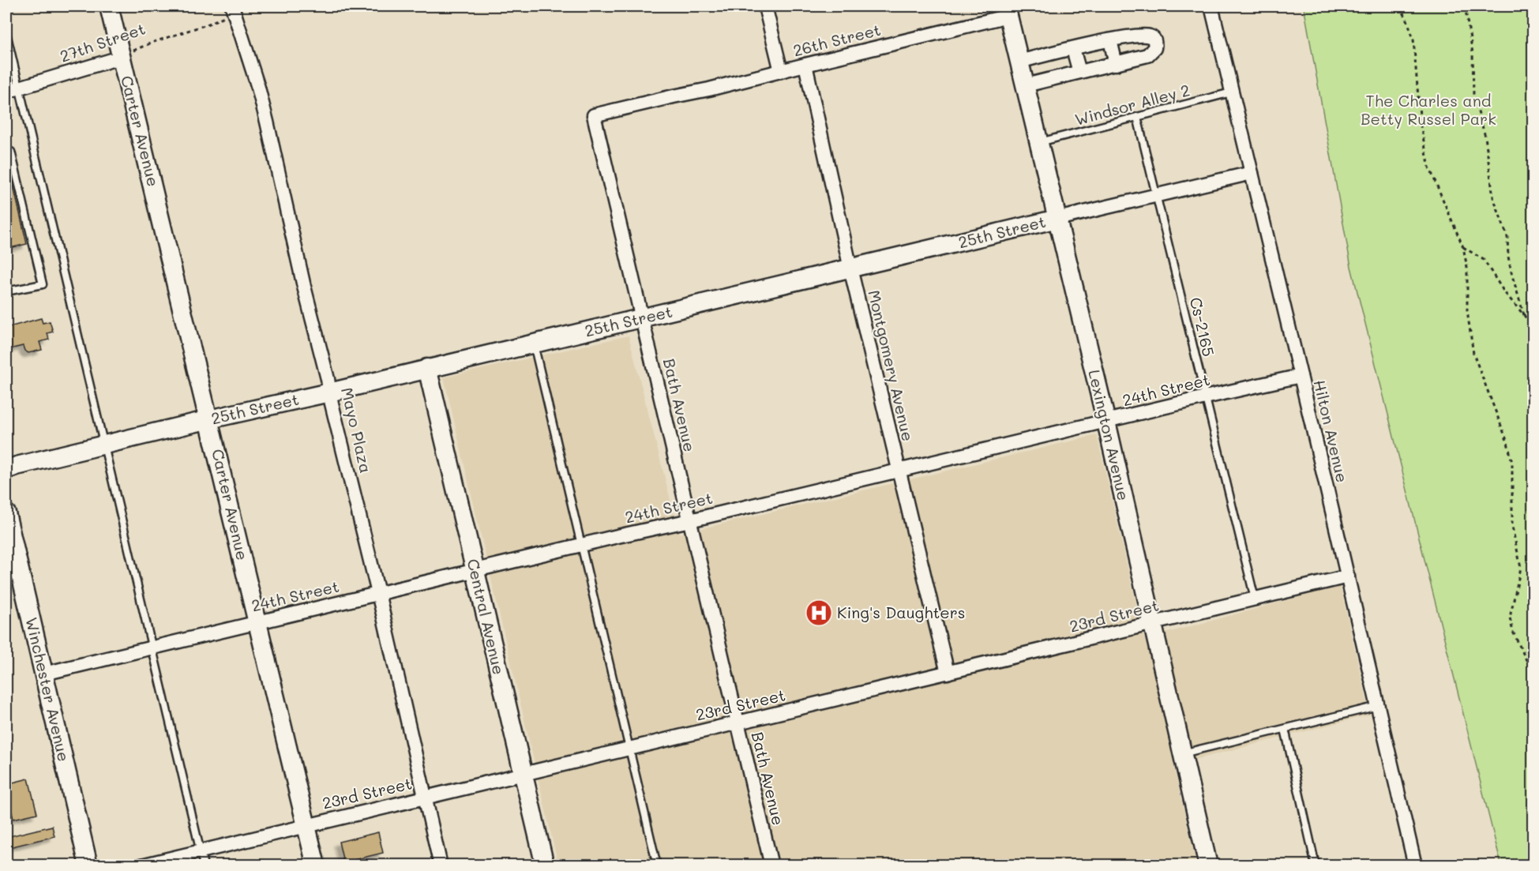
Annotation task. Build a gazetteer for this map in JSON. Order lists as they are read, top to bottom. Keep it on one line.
{"streets":{"street":["26th Street","27th Street","Carter Avenue","25th Street","Montgomery Avenue","24th Street","Bath Avenue","Mayo Plaza","Hilton Avenue","Lexington Avenue","23rd Street","Central Avenue","Winchester Avenue"],"lane":["Windsor Alley 2","Cs-2165"]},"crossings":[["26th Street","Montgomery Avenue"],["26th Street","Bath Avenue"],["26th Street","Lexington Avenue"],["27th Street","Carter Avenue"],["27th Street","Mayo Plaza"],["Windsor Alley 2","Cs-2165"],["Windsor Alley 2","Hilton Avenue"],["Windsor Alley 2","Lexington Avenue"],["Carter Avenue","25th Street"],["Carter Avenue","24th Street"],["Carter Avenue","23rd Street"],["25th Street","Cs-2165"],["25th Street","Montgomery Avenue"],["25th Street","Bath Avenue"],["25th Street","Mayo Plaza"],["25th Street","Hilton Avenue"],["25th Street","Lexington Avenue"],["25th Street","Central Avenue"],["Cs-2165","24th Street"],["Cs-2165","23rd Street"],["Montgomery Avenue","24th Street"],["Montgomery Avenue","23rd Street"],["24th Street","Bath Avenue"],["24th Street","Mayo Plaza"],["24th Street","Hilton Avenue"],["24th Street","Lexington Avenue"],["24th Street","Central Avenue"],["24th Street","Winchester Avenue"],["Bath Avenue","23rd Street"],["Mayo Plaza","23rd Street"],["Hilton Avenue","23rd Street"],["Lexington Avenue","23rd Street"],["23rd Street","Central Avenue"]],"parks":["The Charles and Betty Russel Park"],"places":{"hospital":["King's Daughters"]}}
